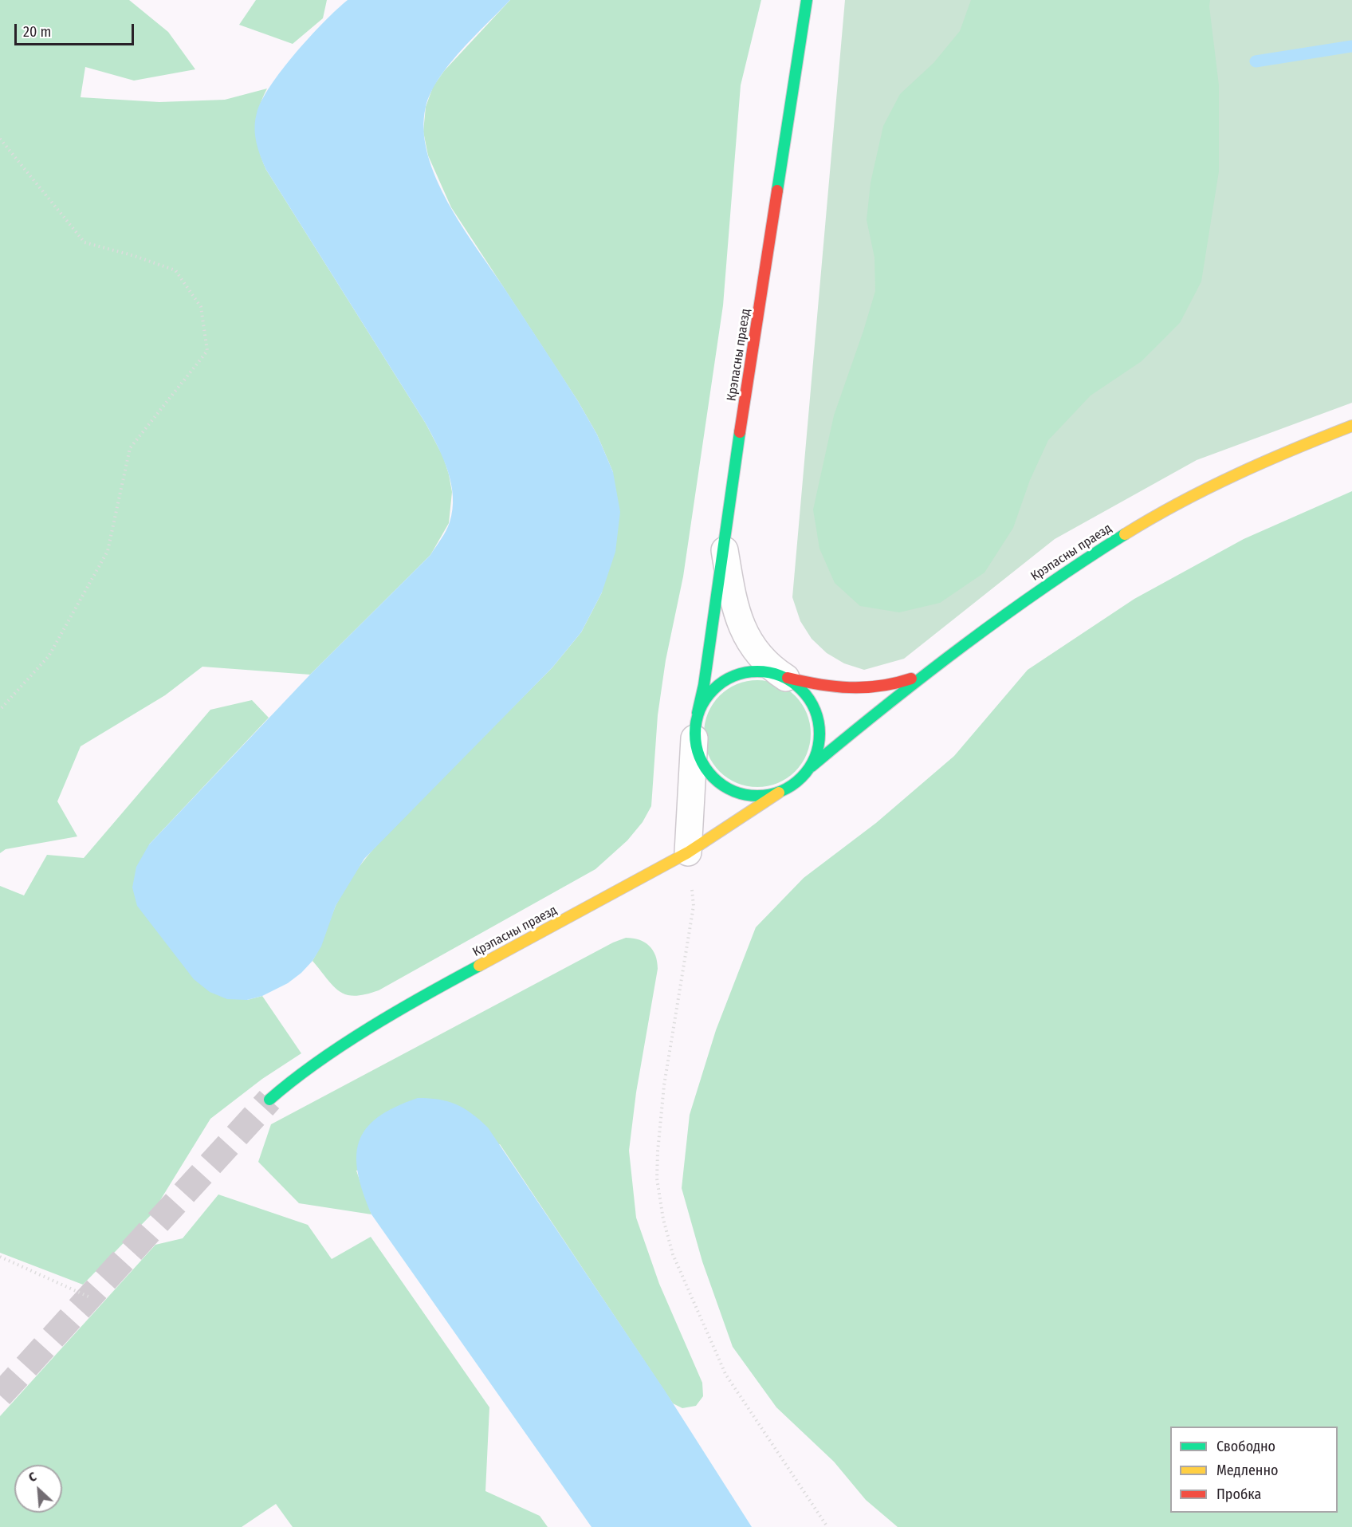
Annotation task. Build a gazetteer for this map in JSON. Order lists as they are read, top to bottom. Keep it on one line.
{"streets":{"street":["Крэпасны праезд"]},"legend":["Свободно","Медленно","Пробка"],"scale_bar":"20 m","north":"top left"}
